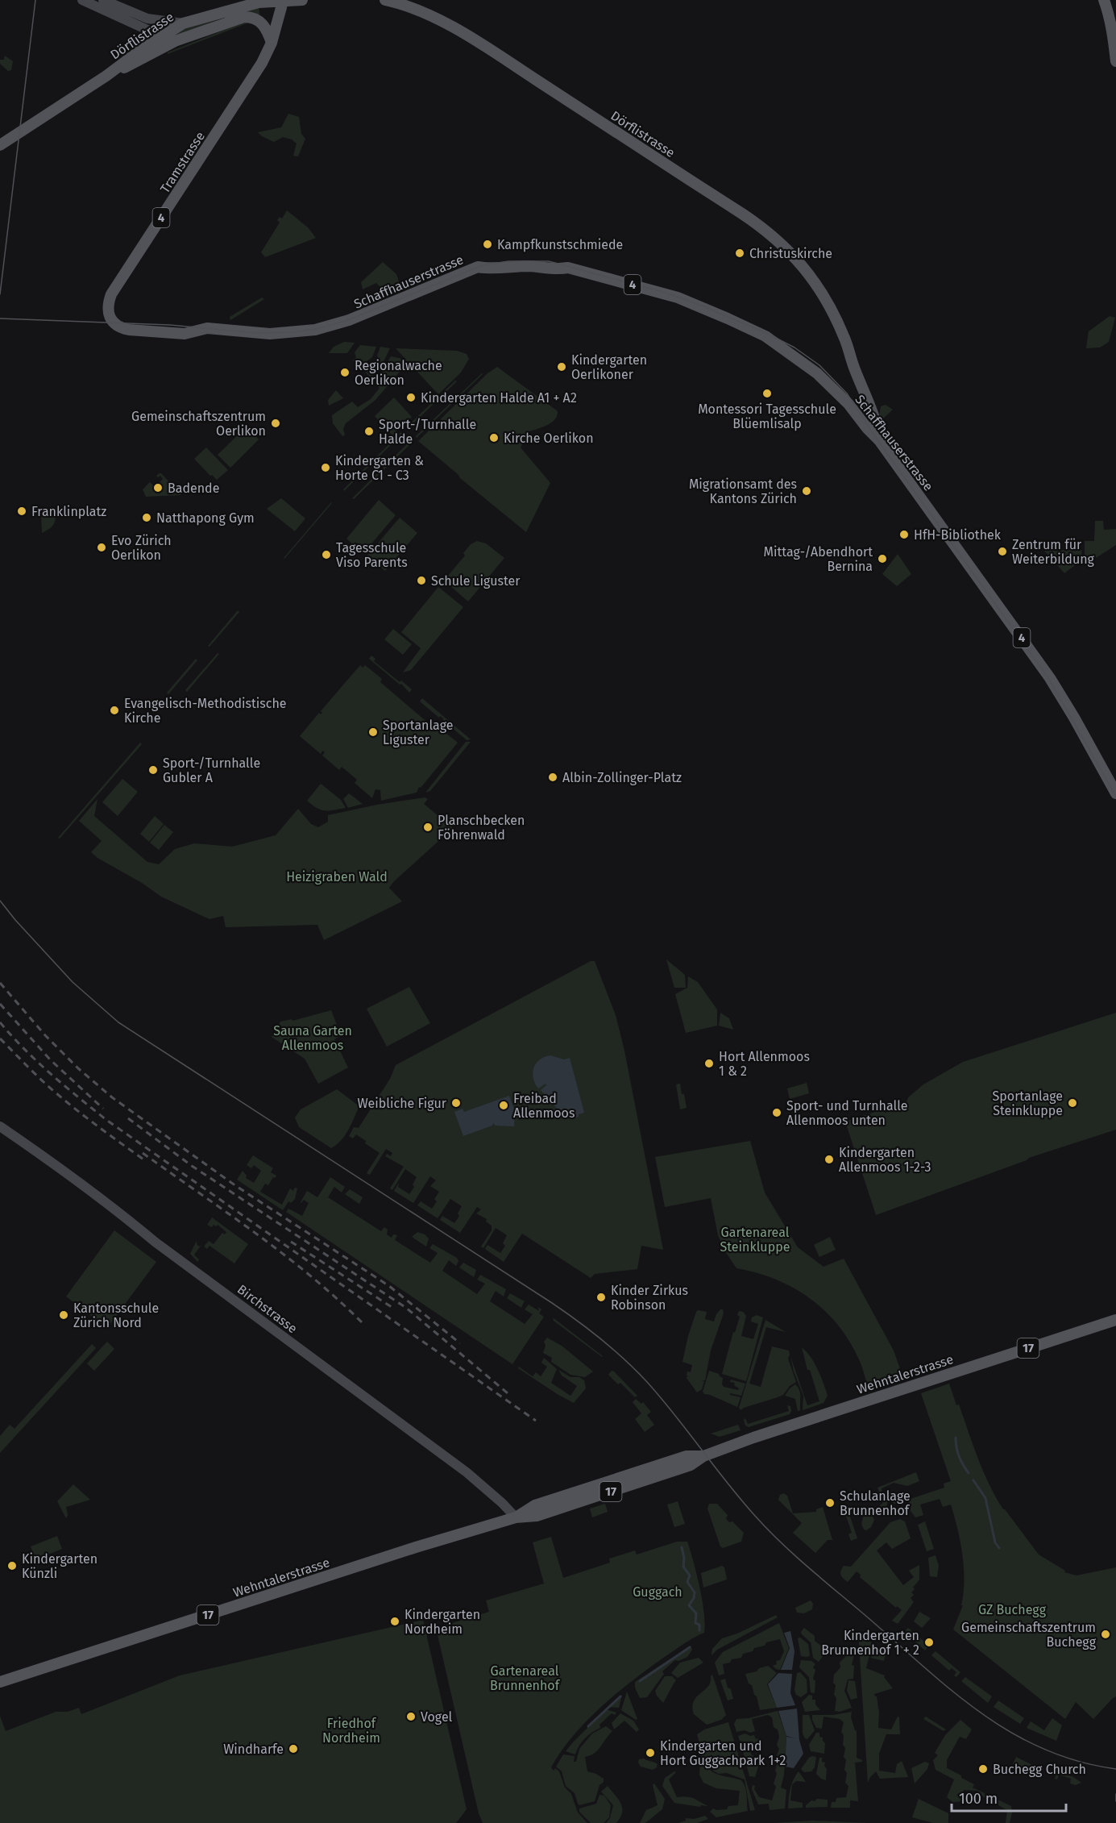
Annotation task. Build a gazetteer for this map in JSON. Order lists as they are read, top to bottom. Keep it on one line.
{"streets":{"main road":["Dörflistrasse","Tramstrasse","4","Schaffhauserstrasse","Birchstrasse","17","Wehntalerstrasse"]},"crossings":[["Dörflistrasse","Tramstrasse"],["Dörflistrasse","Schaffhauserstrasse"],["Tramstrasse","Schaffhauserstrasse"],["Birchstrasse","Wehntalerstrasse"]],"parks":["Heizigraben Wald","Sauna Garten Allenmoos","Gartenareal Steinkluppe","Guggach","GZ Buchegg","Gartenareal Brunnenhof","Friedhof Nordheim"],"places":["Kampfkunstschmiede","Christuskirche","Kindergarten Oerlikoner","Regionalwache Oerlikon","Montessori Tagesschule Blüemlisalp","Kindergarten Halde A1 + A2","Gemeinschaftszentrum Oerlikon","Sport-/Turnhalle Halde","Kirche Oerlikon","Kindergarten & Horte C1 - C3","Badende","Migrationsamt des Kantons Zürich","Franklinplatz","Natthapong Gym","HfH-Bibliothek","Evo Zürich Oerlikon","Zentrum für Weiterbildung","Tagesschule Viso Parents","Mittag-/Abendhort Bernina","Schule Liguster","Evangelisch-Methodistische Kirche","Sportanlage Liguster","Sport-/Turnhalle Gubler A","Albin-Zollinger-Platz","Planschbecken Föhrenwald","Hort Allenmoos 1 & 2","Weibliche Figur","Sportanlage Steinkluppe","Freibad Allenmoos","Sport- und Turnhalle Allenmoos unten","Kindergarten Allenmoos 1-2-3","Kinder Zirkus Robinson","Kantonsschule Zürich Nord","Schulanlage Brunnenhof","Kindergarten Künzli","Kindergarten Nordheim","Gemeinschaftszentrum Buchegg","Kindergarten Brunnenhof 1 + 2","Vogel","Windharfe","Kindergarten und Hort Guggachpark 1+2","Buchegg Church"],"scale_bar":"100 m"}
